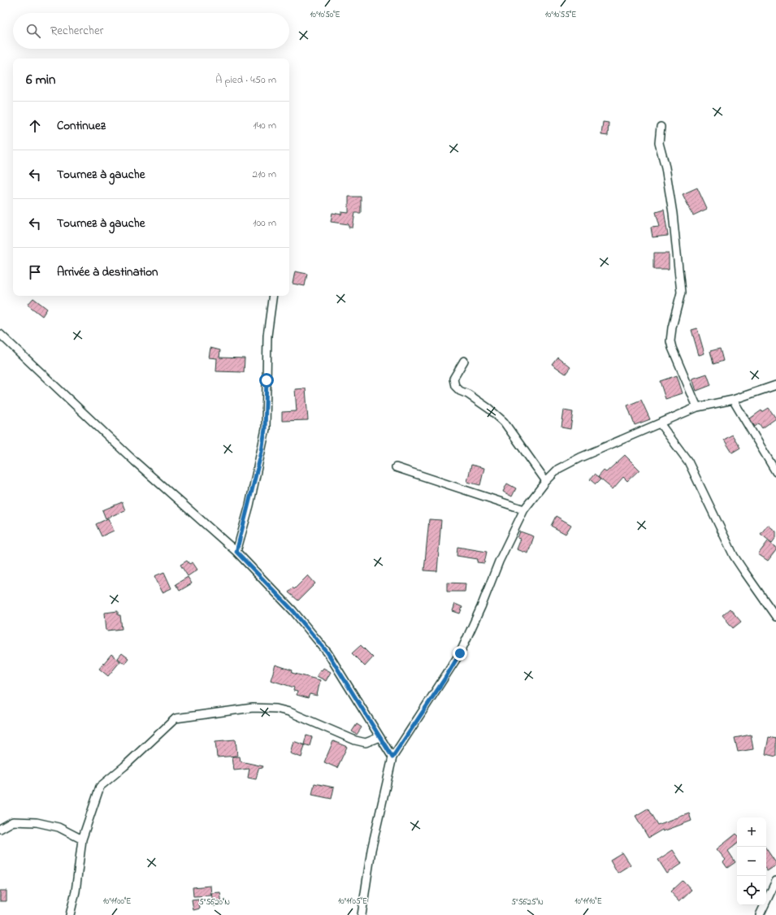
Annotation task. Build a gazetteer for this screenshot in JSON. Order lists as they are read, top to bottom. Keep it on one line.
{"page":{"search":"Rechercher","heading":["6 min","À pied · 450 m"],"list":[["Continuez","140 m"],["Tournez à gauche","210 m"],["Tournez à gauche","100 m"],"Arrivée à destination"],"map_buttons":["+","−"]},"coordinates":["10°10'50\"E","10°10'55\"E","10°11'00\"E","10°11'05\"E","10°11'10\"E","5°56'20\"N","5°56'25\"N"]}
